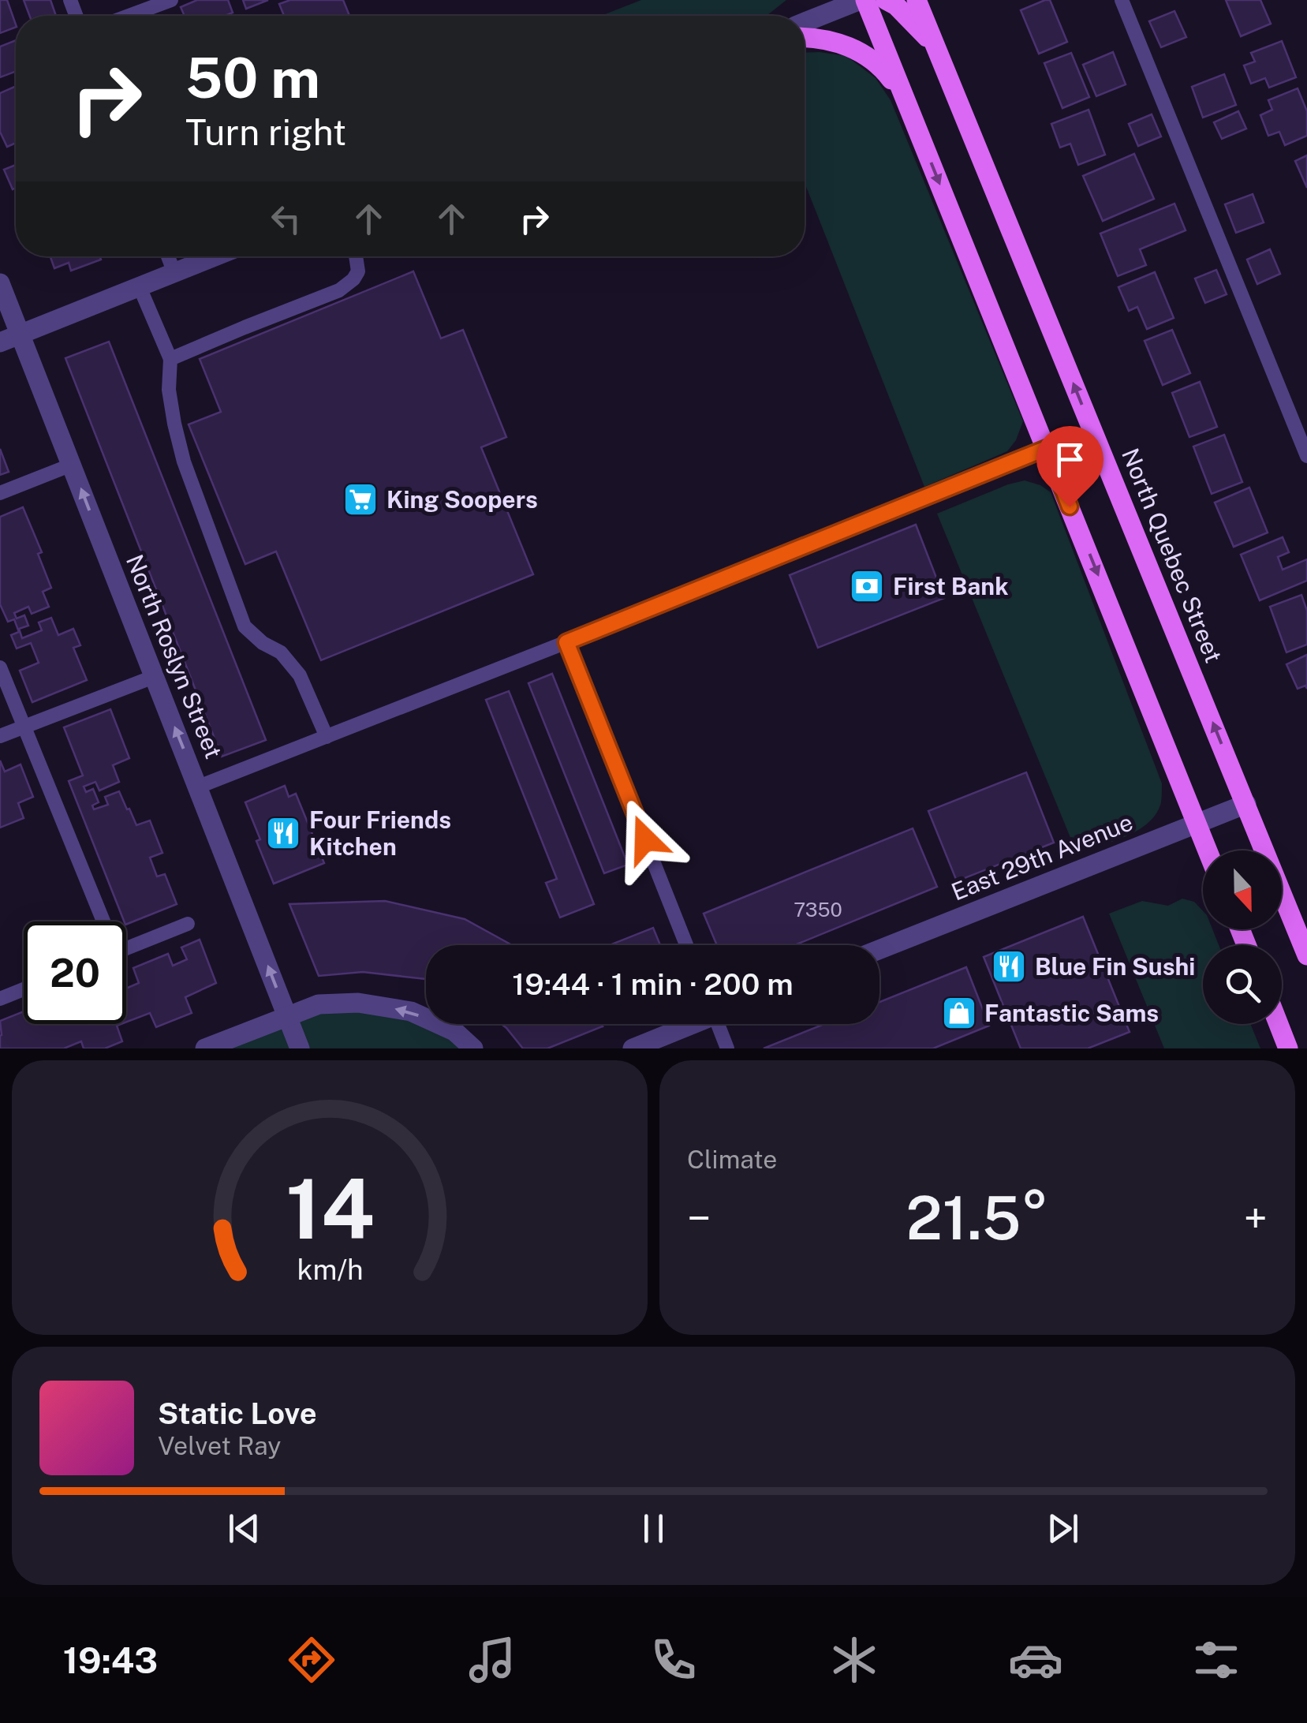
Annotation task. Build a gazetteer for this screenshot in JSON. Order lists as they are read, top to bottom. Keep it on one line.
{"streets":{"main road":["North Quebec Street"],"street":["North Roslyn Street","East 29th Avenue"]},"crossings":[["North Quebec Street","East 29th Avenue"]],"one_way":["North Roslyn Street"],"places":{"supermarket":["King Soopers"],"bank":["First Bank"],"restaurant":["Four Friends Kitchen","Blue Fin Sushi"],"shop":["Fantastic Sams"]},"house_numbers":["7350"],"north":"bottom","page":{"turn":["50 m","Turn right"],"limit":"20","trip":"19:44 · 1 min · 200 m","tile":"Climate","heat":["−","21.5°","+"],"song":["Static Love","Velvet Ray"],"tabs":"19:43","gauge":["14","km/h"]}}
